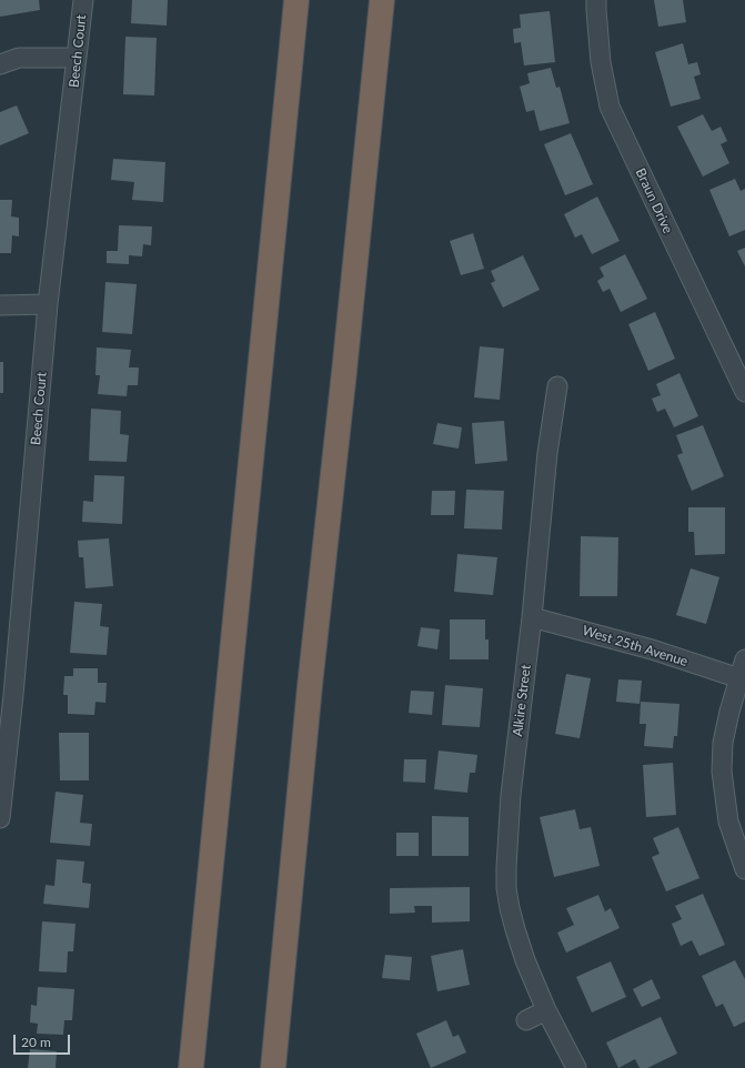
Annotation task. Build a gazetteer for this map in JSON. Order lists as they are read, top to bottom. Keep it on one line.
{"streets":{"street":["Beech Court","Braun Drive","West 25th Avenue","Alkire Street"]},"crossings":[["West 25th Avenue","Alkire Street"]],"scale_bar":"20 m"}
